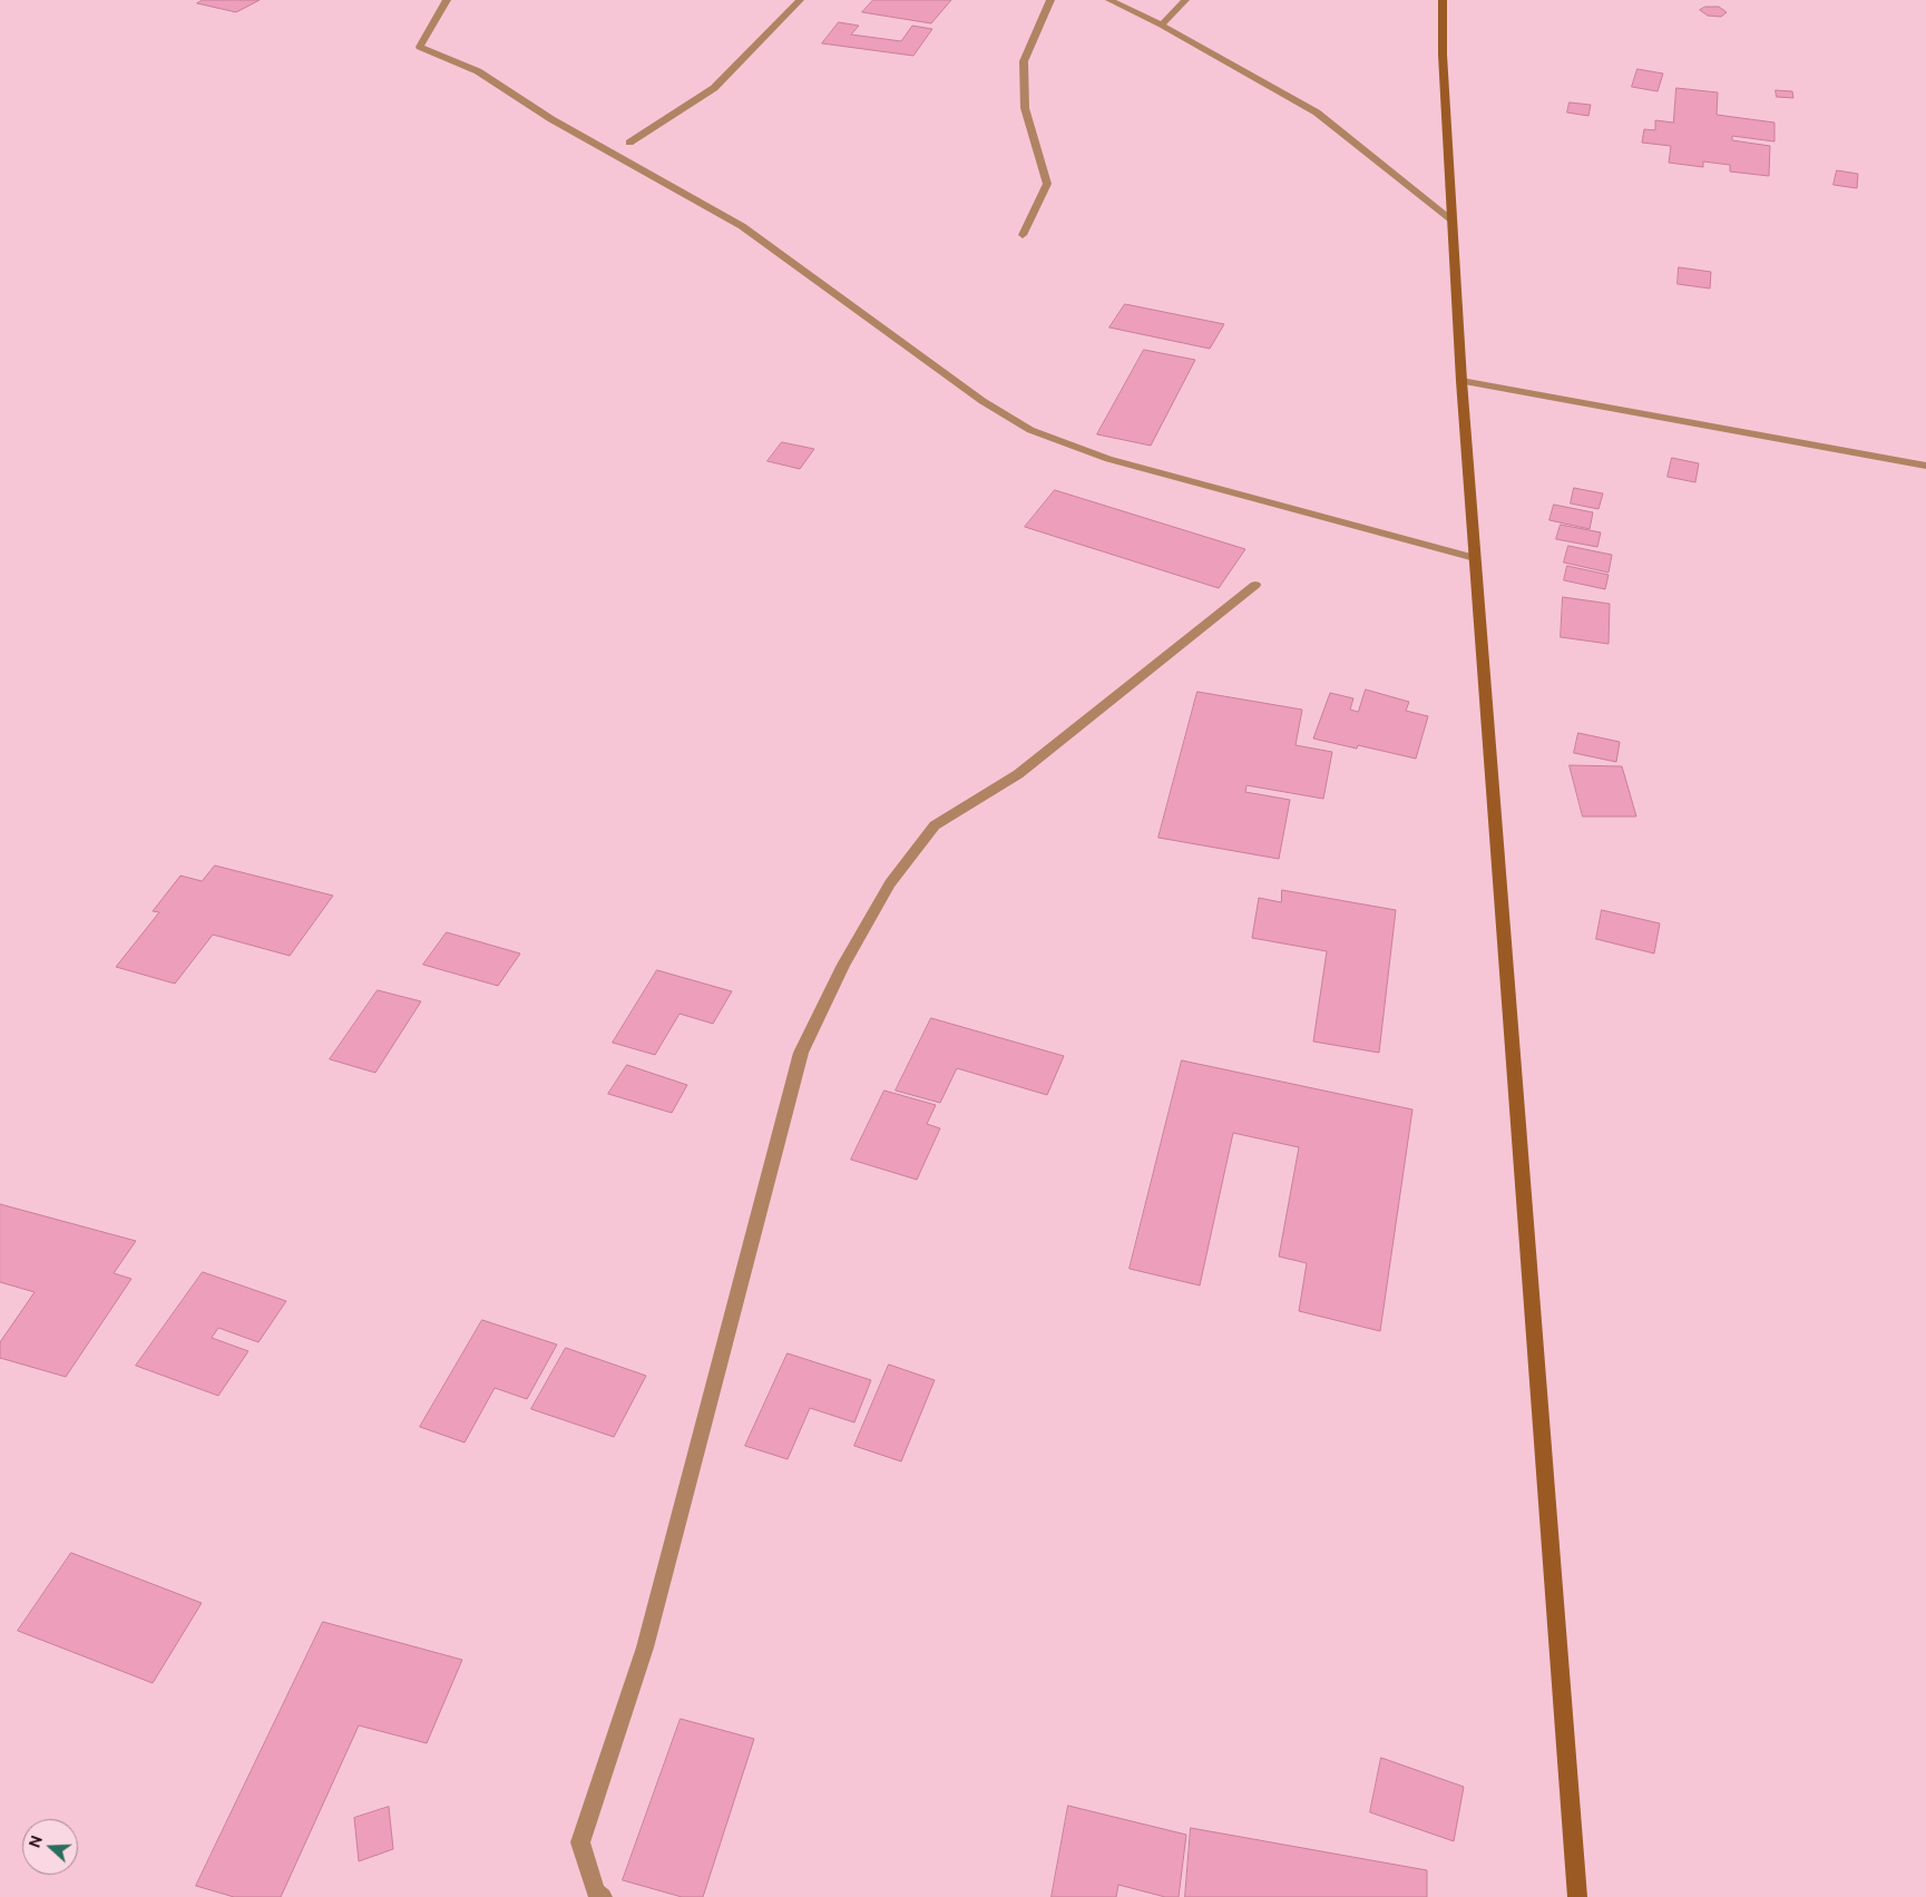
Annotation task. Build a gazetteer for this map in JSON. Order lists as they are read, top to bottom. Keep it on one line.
{"north":"left"}
